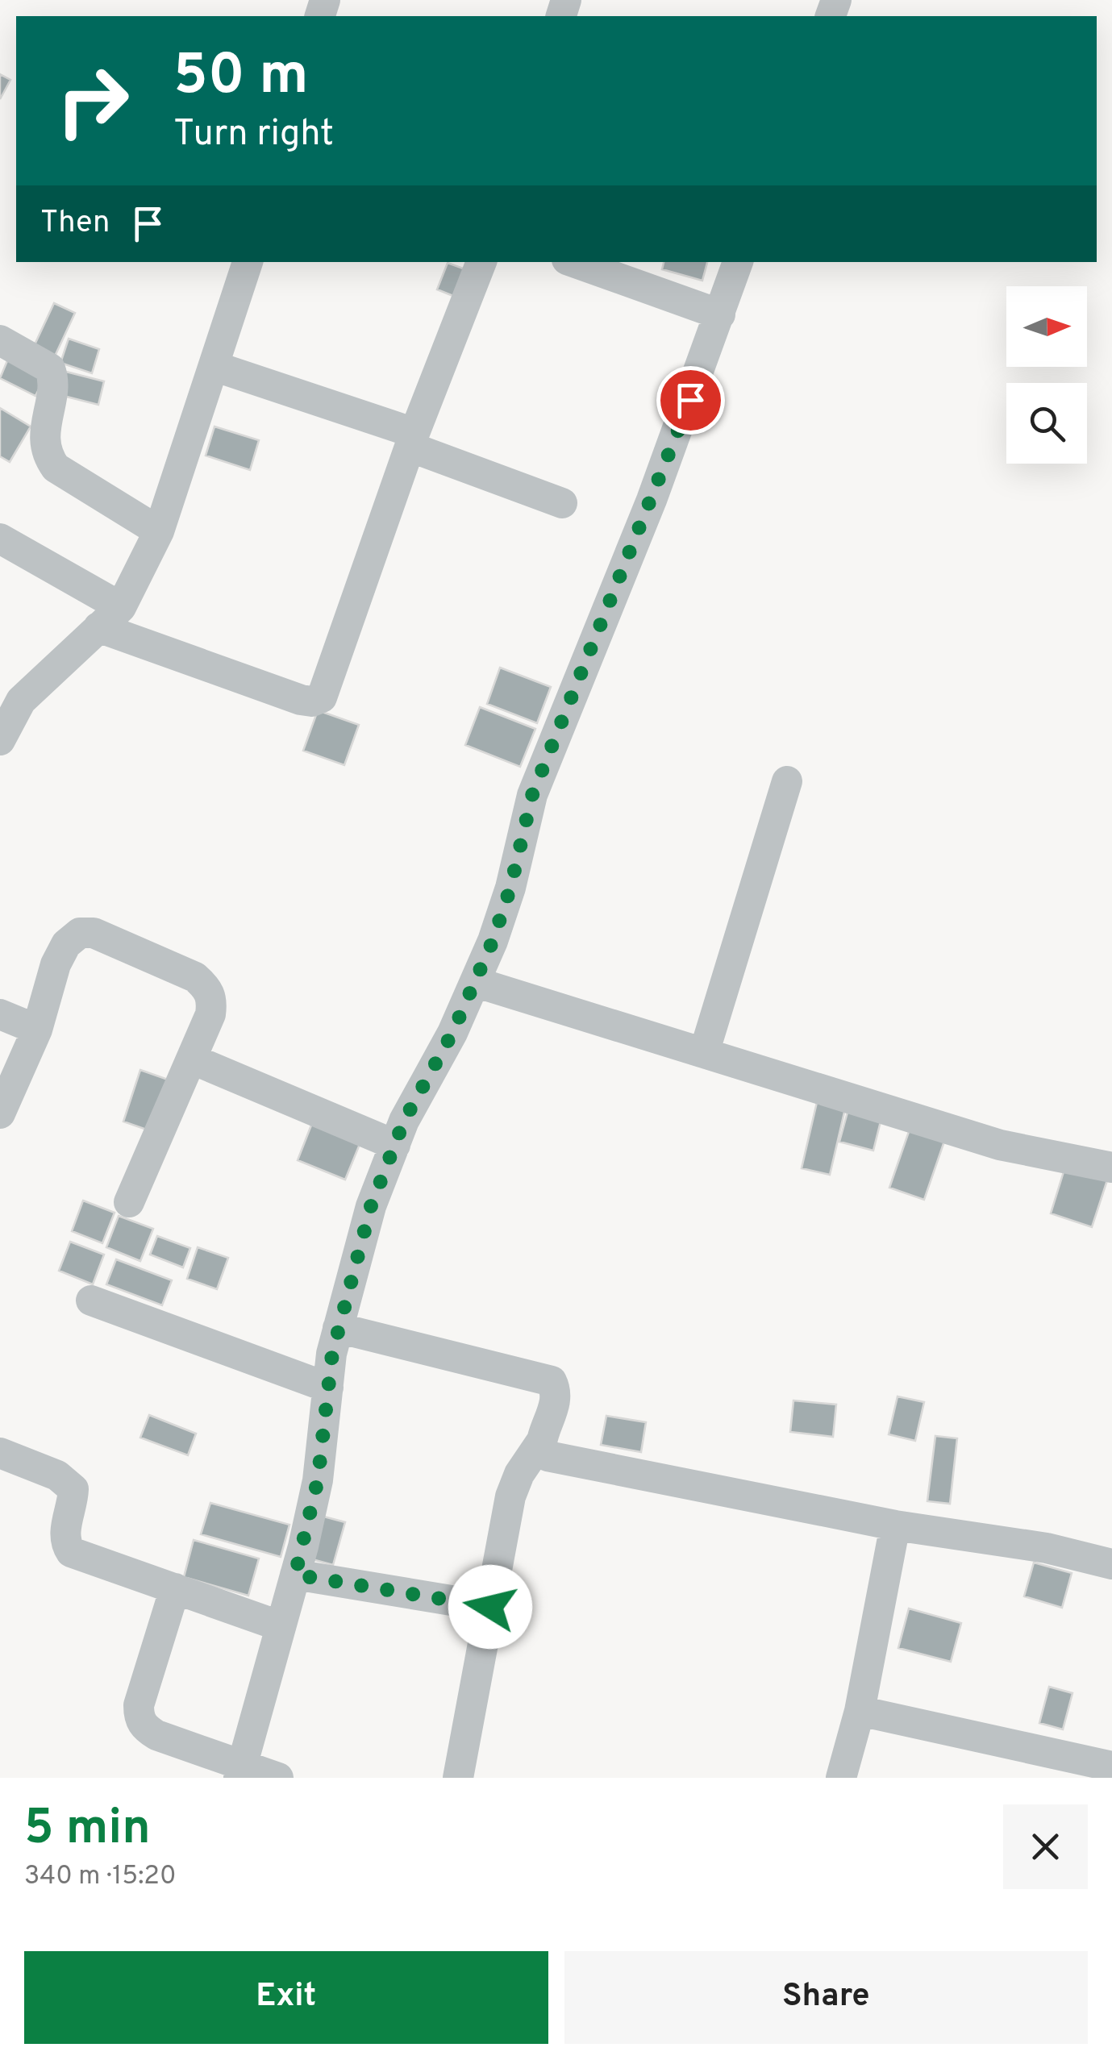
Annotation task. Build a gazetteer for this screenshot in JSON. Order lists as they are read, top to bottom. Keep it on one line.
{"north":"right","page":{"turn":["50 m","Turn right"],"then":"Then","heading":["5 min","340 m · 15:20"],"buttons":["Exit","Share"]}}
